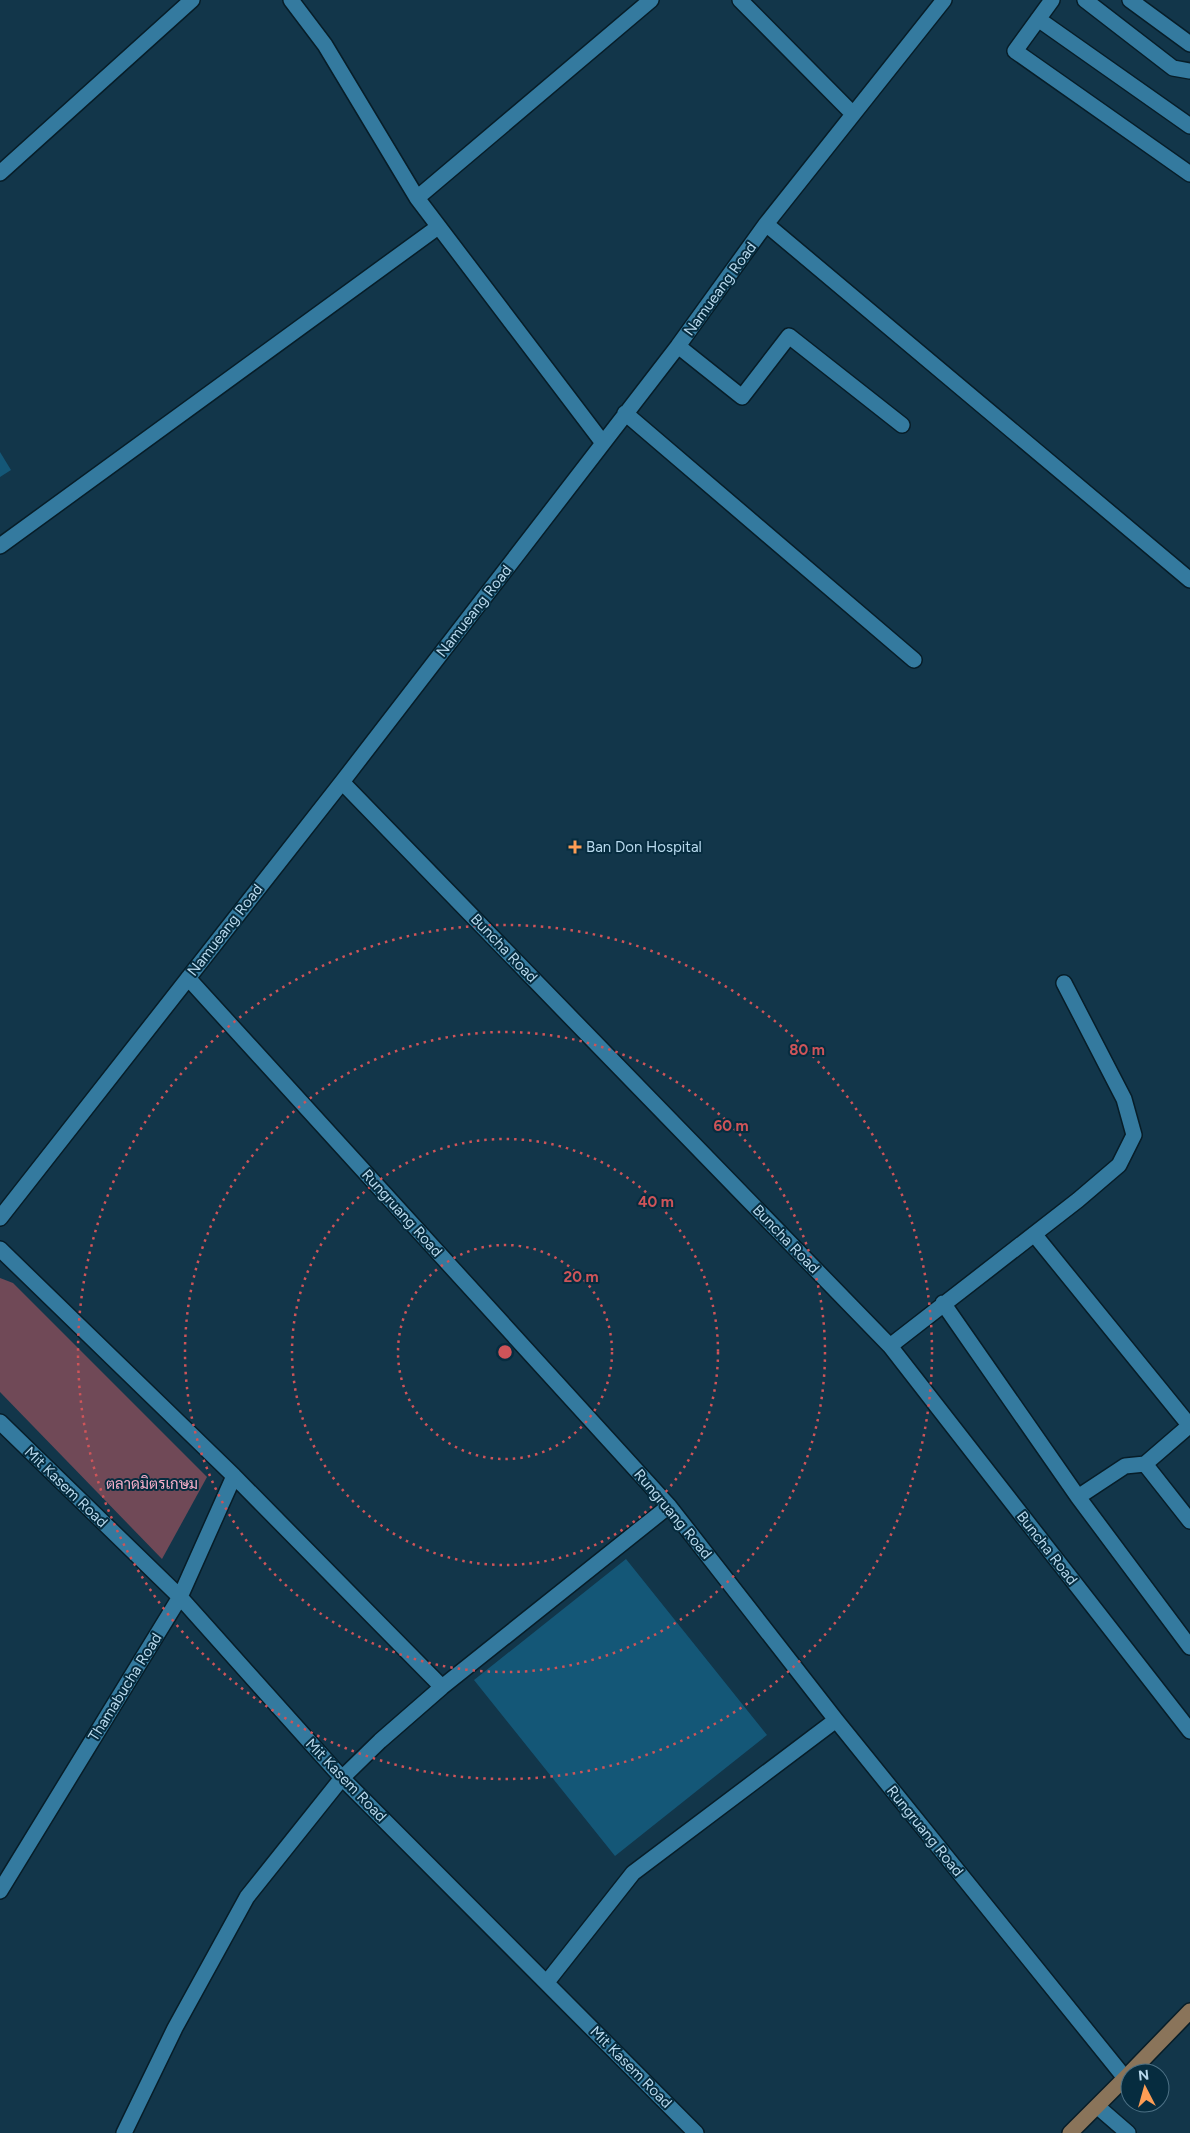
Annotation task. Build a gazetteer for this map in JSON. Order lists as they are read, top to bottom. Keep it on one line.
{"streets":{"street":["Namueang Road","Buncha Road","Rungruang Road","Mit Kasem Road","Thamabucha Road"]},"crossings":[["Namueang Road","Buncha Road"],["Namueang Road","Rungruang Road"],["Mit Kasem Road","Thamabucha Road"]],"parks":["ตลาดมิตรเกษม"],"places":{"health":["Ban Don Hospital"]},"north":"top","rings":["80 m","60 m","40 m","20 m"]}
